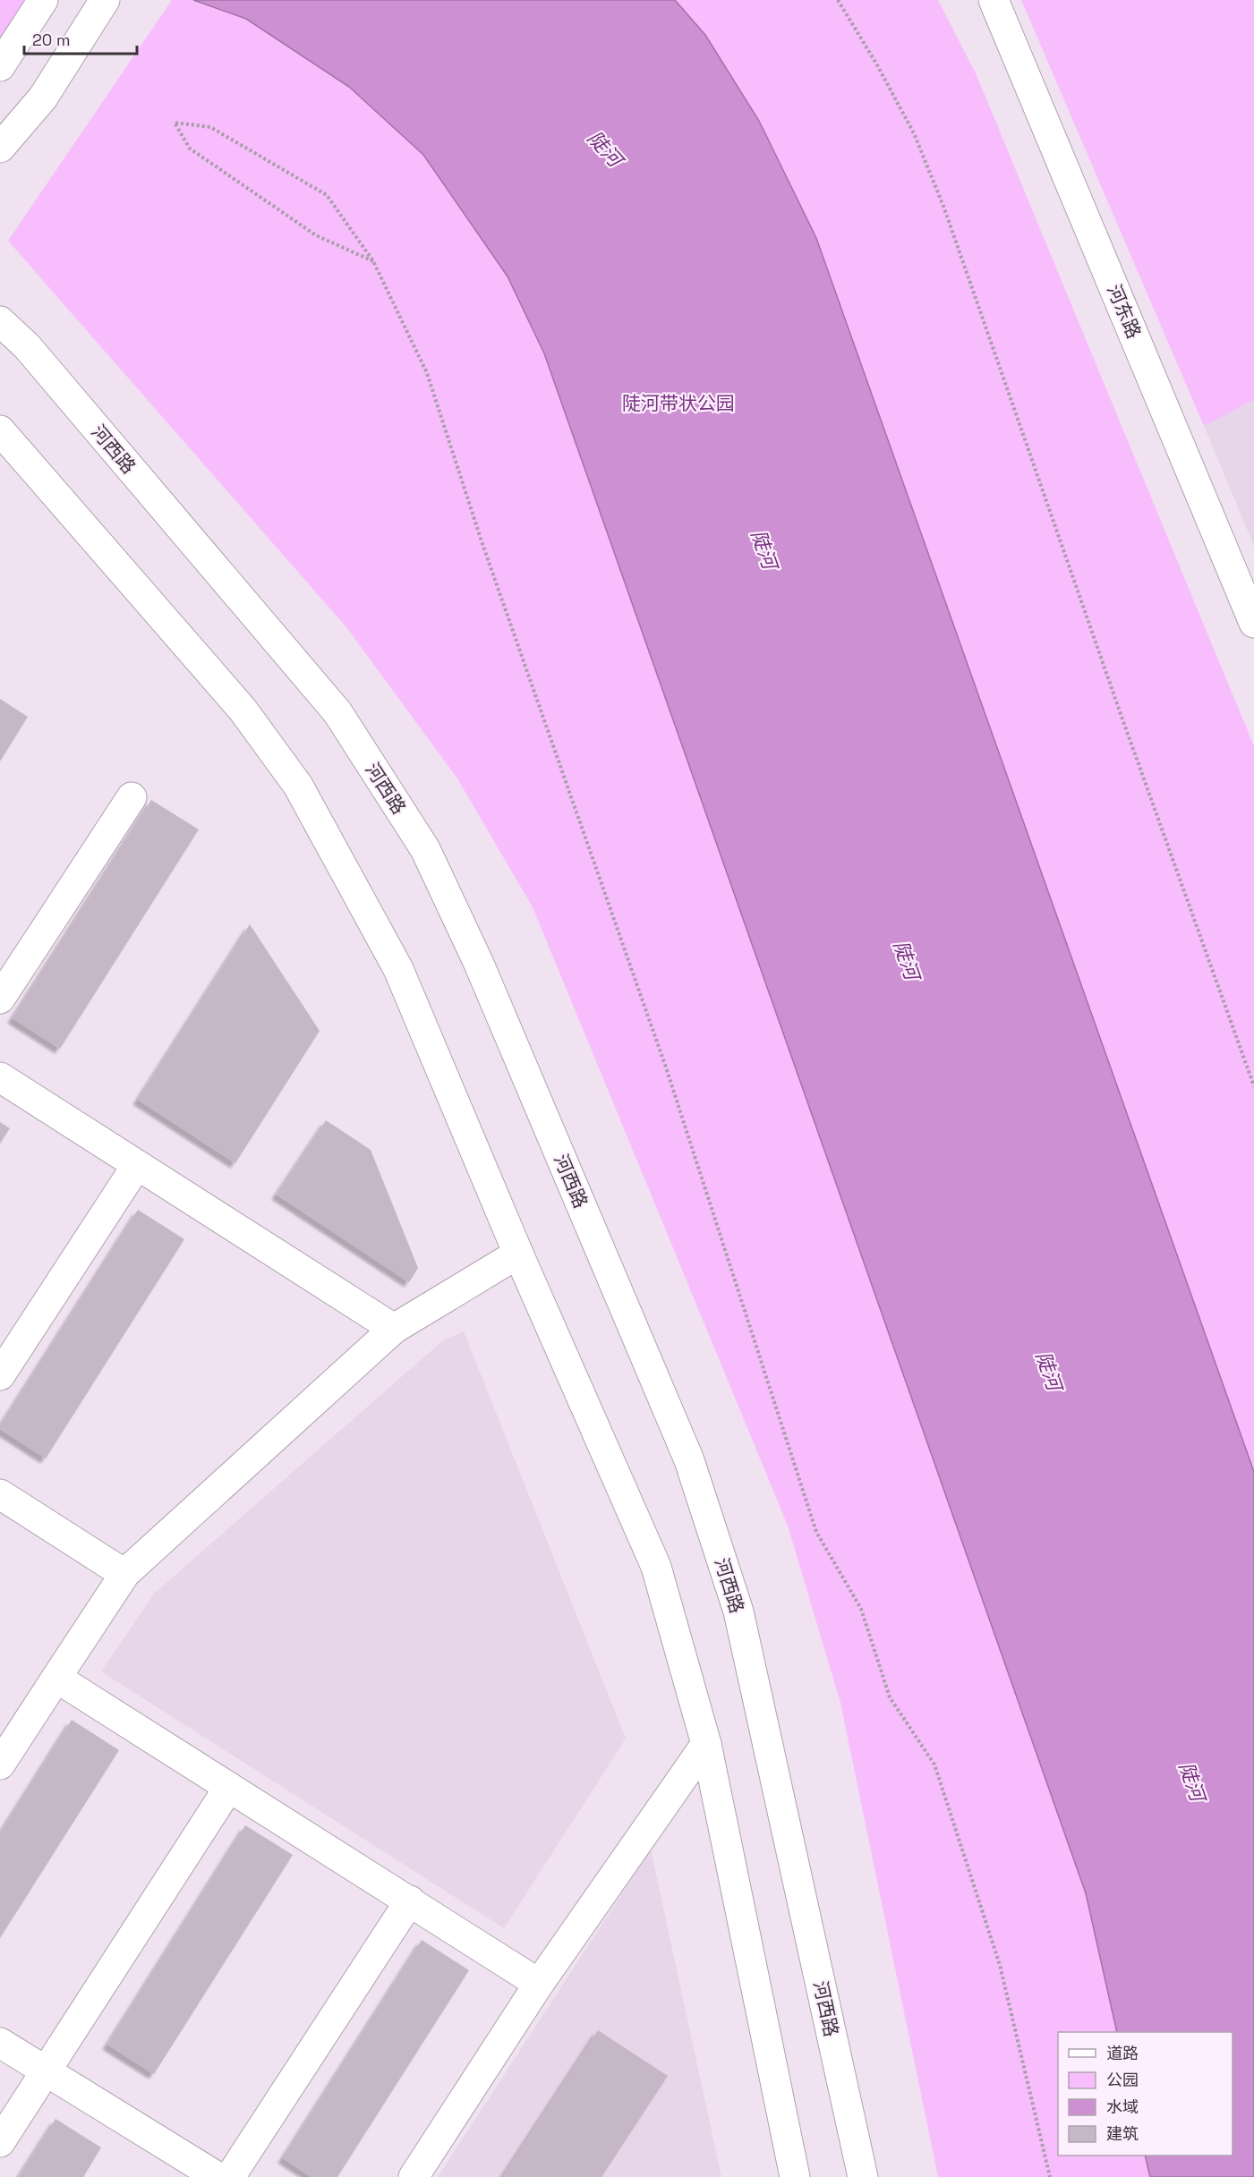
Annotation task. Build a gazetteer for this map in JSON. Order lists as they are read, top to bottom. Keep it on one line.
{"streets":{"main road":["河东路","河西路"]},"water":["陡河"],"parks":["陡河带状公园"],"legend":["道路","公园","水域","建筑"],"scale_bar":"20 m"}
